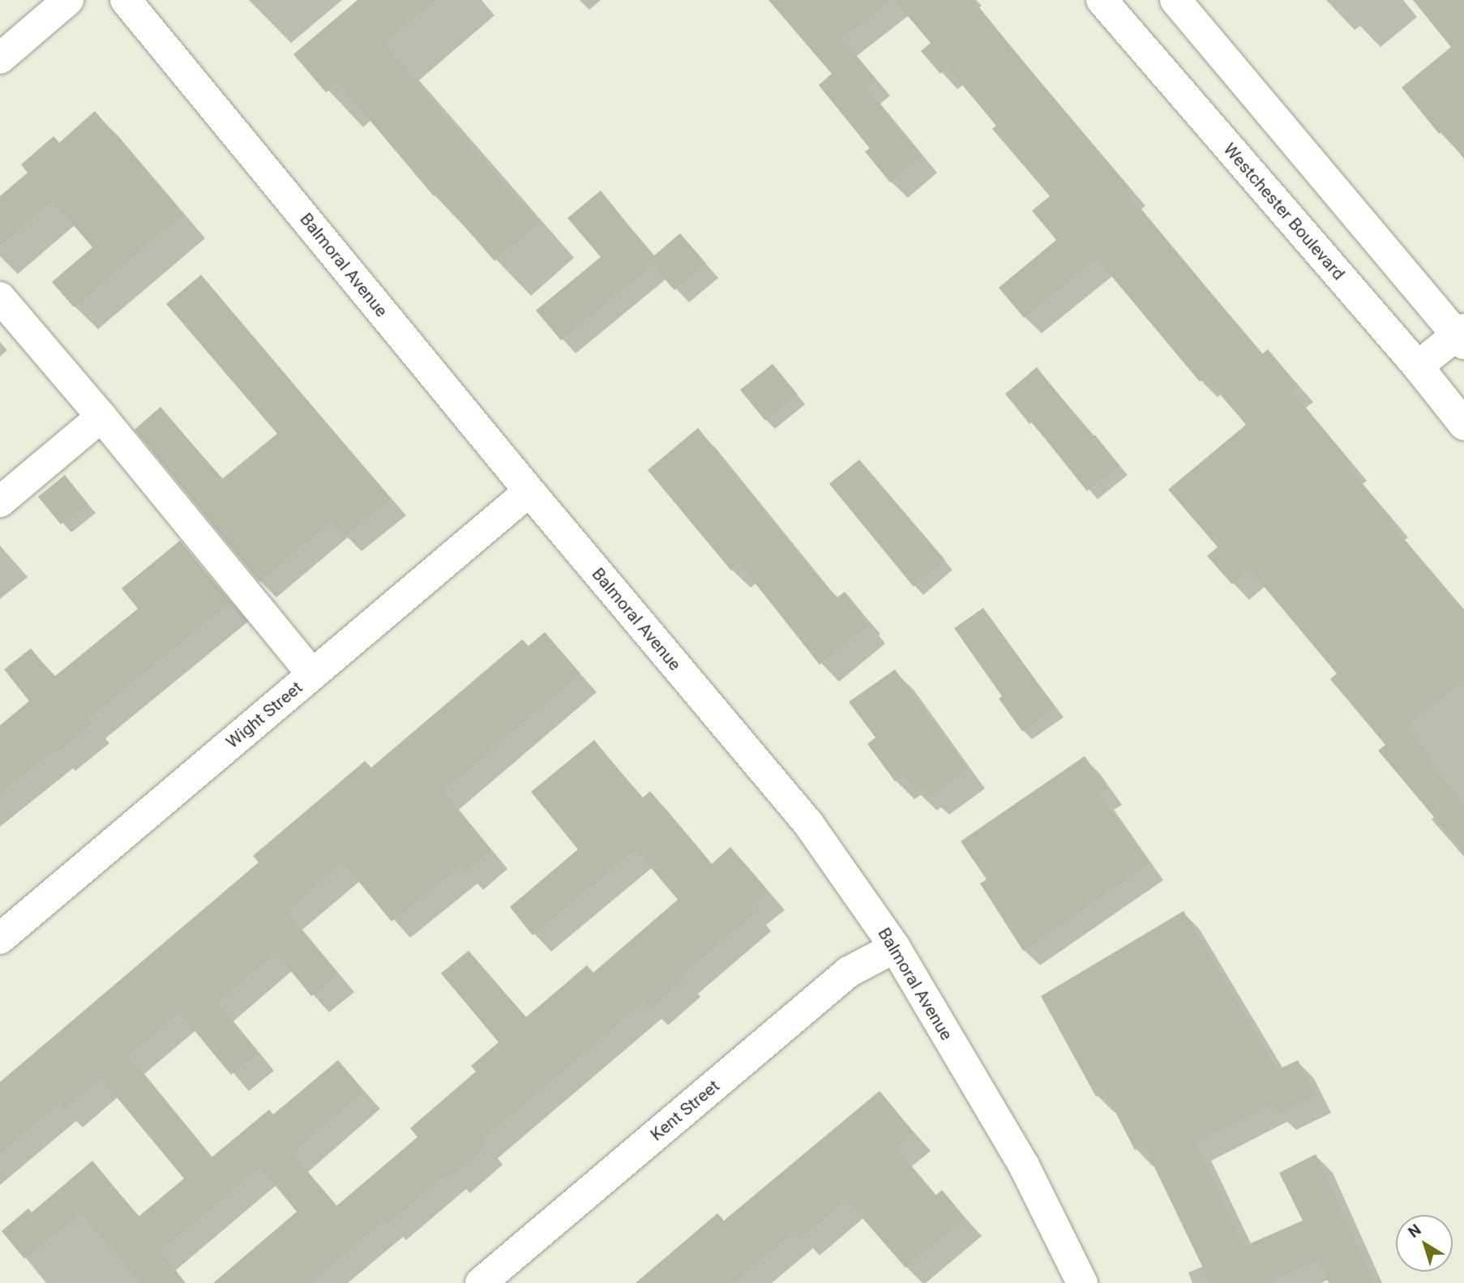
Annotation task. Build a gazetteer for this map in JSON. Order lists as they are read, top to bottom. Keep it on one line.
{"streets":{"street":["Westchester Boulevard","Balmoral Avenue","Wight Street","Kent Street"]},"crossings":[["Balmoral Avenue","Wight Street"],["Balmoral Avenue","Kent Street"]],"north":"top left"}
